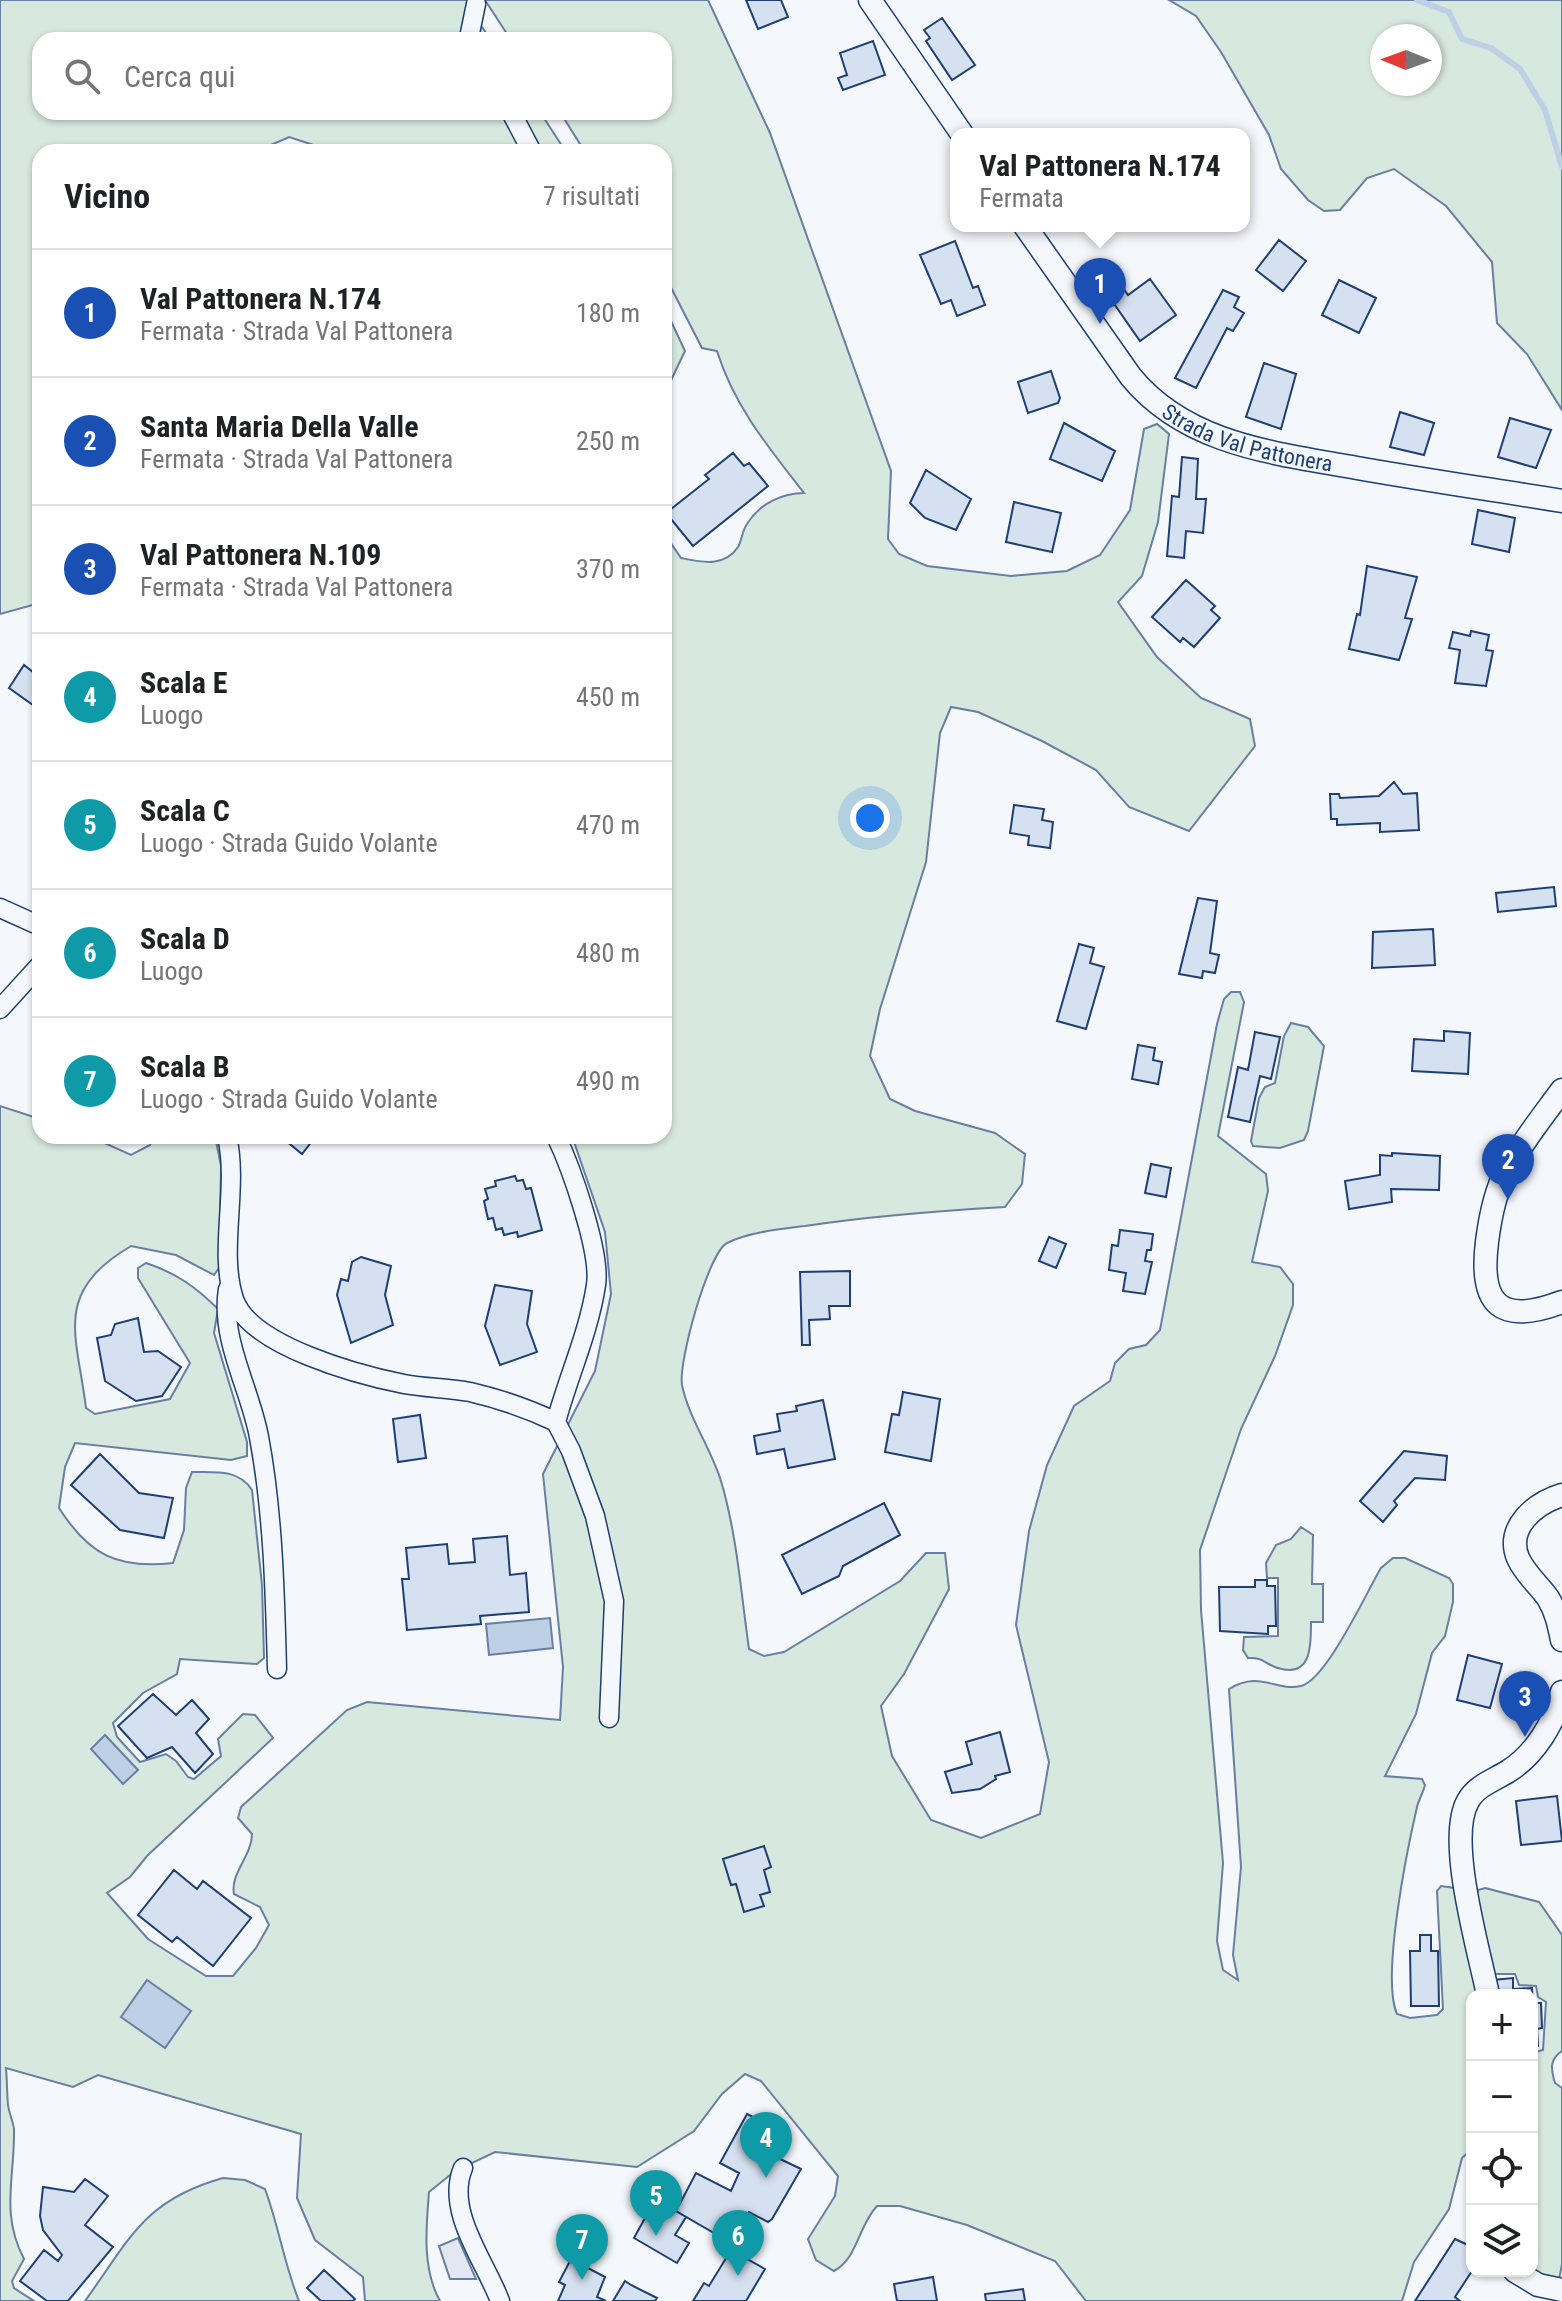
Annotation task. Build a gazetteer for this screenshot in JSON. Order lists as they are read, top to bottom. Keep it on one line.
{"streets":{"street":["Strada Val Pattonera"]},"north":"left","page":{"search":"Cerca qui","popup":["Val Pattonera N.174","Fermata"],"heading":["Vicino","7 risultati"],"list":[{"mark":"1","name":"Val Pattonera N.174","note":"Fermata · Strada Val Pattonera","value":"180 m"},{"mark":"2","name":"Santa Maria Della Valle","note":"Fermata · Strada Val Pattonera","value":"250 m"},{"mark":"3","name":"Val Pattonera N.109","note":"Fermata · Strada Val Pattonera","value":"370 m"},{"mark":"4","name":"Scala E","note":"Luogo","value":"450 m"},{"mark":"5","name":"Scala C","note":"Luogo · Strada Guido Volante","value":"470 m"},{"mark":"6","name":"Scala D","note":"Luogo","value":"480 m"},{"mark":"7","name":"Scala B","note":"Luogo · Strada Guido Volante","value":"490 m"}],"pins":["1","2","3","4","5","6","7"],"map_buttons":["+","−"]}}
